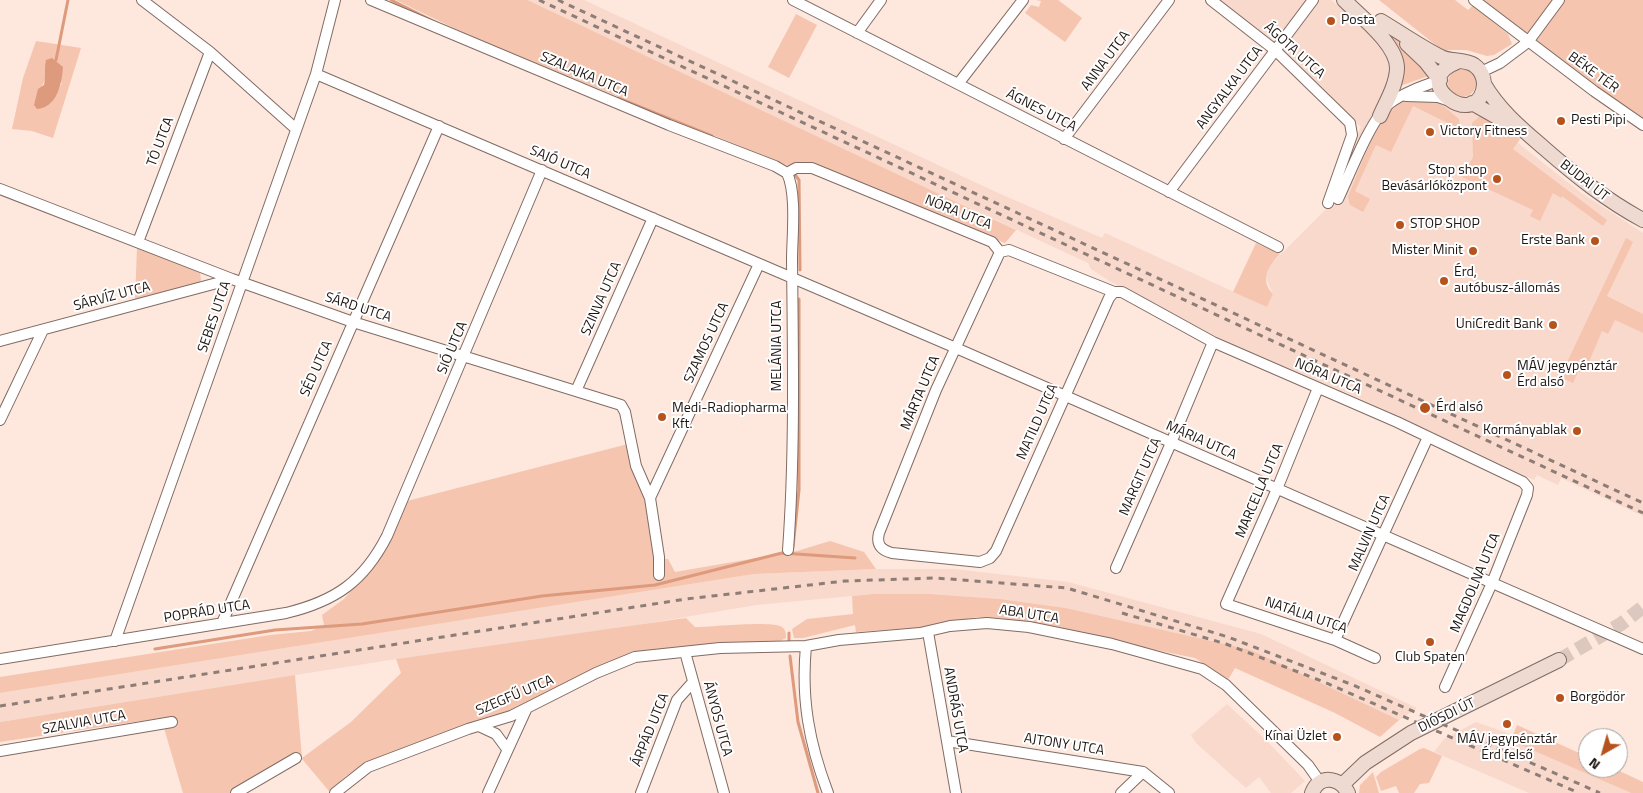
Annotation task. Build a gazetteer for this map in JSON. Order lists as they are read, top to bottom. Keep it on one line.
{"streets":{"main road":["BUDAI ÚT","DIÓSDI ÚT"],"street":["ÁGOTA UTCA","ANNA UTCA","BÉKE TÉR","SZALAJKA UTCA","ANGYALKA UTCA","ÁGNES UTCA","TÓ UTCA","SAJÓ UTCA","NÓRA UTCA","SÁRVÍZ UTCA","SZINVA UTCA","SÁRD UTCA","SEBES UTCA","SZAMOS UTCA","MELÁNIA UTCA","SIÓ UTCA","SÉD UTCA","MÁRTA UTCA","MATILD UTCA","MÁRIA UTCA","MARGIT UTCA","MARCELLA UTCA","MALVIN UTCA","MAGDOLNA UTCA","POPRÁD UTCA","ABA UTCA","NATÁLIA UTCA","SZEGFŰ UTCA","ANDRÁS UTCA","ÁNYOS UTCA","SZALVIA UTCA","ÁRPÁD UTCA","AJTONY UTCA"]},"crossings":[["ÁGOTA UTCA","ANGYALKA UTCA"],["ANNA UTCA","ÁGNES UTCA"],["SZALAJKA UTCA","NÓRA UTCA"],["SZALAJKA UTCA","MELÁNIA UTCA"],["ANGYALKA UTCA","ÁGNES UTCA"],["TÓ UTCA","SÁRD UTCA"],["SAJÓ UTCA","SZINVA UTCA"],["SAJÓ UTCA","SEBES UTCA"],["SAJÓ UTCA","SZAMOS UTCA"],["SAJÓ UTCA","MELÁNIA UTCA"],["SAJÓ UTCA","SIÓ UTCA"],["SAJÓ UTCA","SÉD UTCA"],["SAJÓ UTCA","MÁRIA UTCA"],["NÓRA UTCA","MELÁNIA UTCA"],["NÓRA UTCA","MÁRTA UTCA"],["NÓRA UTCA","MATILD UTCA"],["NÓRA UTCA","MARGIT UTCA"],["NÓRA UTCA","MARCELLA UTCA"],["NÓRA UTCA","MALVIN UTCA"],["NÓRA UTCA","MAGDOLNA UTCA"],["SÁRVÍZ UTCA","SÁRD UTCA"],["SÁRVÍZ UTCA","SEBES UTCA"],["SZINVA UTCA","SÁRD UTCA"],["SÁRD UTCA","SEBES UTCA"],["SÁRD UTCA","SZAMOS UTCA"],["SÁRD UTCA","SIÓ UTCA"],["SÁRD UTCA","SÉD UTCA"],["SEBES UTCA","POPRÁD UTCA"],["MELÁNIA UTCA","MÁRIA UTCA"],["SIÓ UTCA","POPRÁD UTCA"],["SÉD UTCA","POPRÁD UTCA"],["MÁRTA UTCA","MATILD UTCA"],["MÁRTA UTCA","MÁRIA UTCA"],["MATILD UTCA","MÁRIA UTCA"],["MÁRIA UTCA","MARGIT UTCA"],["MÁRIA UTCA","MARCELLA UTCA"],["MÁRIA UTCA","MALVIN UTCA"],["MÁRIA UTCA","MAGDOLNA UTCA"],["MARCELLA UTCA","NATÁLIA UTCA"],["MALVIN UTCA","NATÁLIA UTCA"],["ABA UTCA","SZEGFŰ UTCA"],["ABA UTCA","ANDRÁS UTCA"],["ABA UTCA","ÁNYOS UTCA"],["SZEGFŰ UTCA","ÁNYOS UTCA"],["ANDRÁS UTCA","AJTONY UTCA"],["ÁNYOS UTCA","ÁRPÁD UTCA"]],"places":["Posta","Pesti Pipi","Victory Fitness","Stop shop Bevásárlóközpont","STOP SHOP","Erste Bank","Mister Minit","Érd, autóbusz-állomás","UniCredit Bank","MÁV jegypénztár Érd alsó","Érd alsó","Medi-Radiopharma Kft.","Kormányablak","Club Spaten","Borgödör","MÁV jegypénztár Érd felső","Kínai Üzlet"],"north":"bottom left"}
